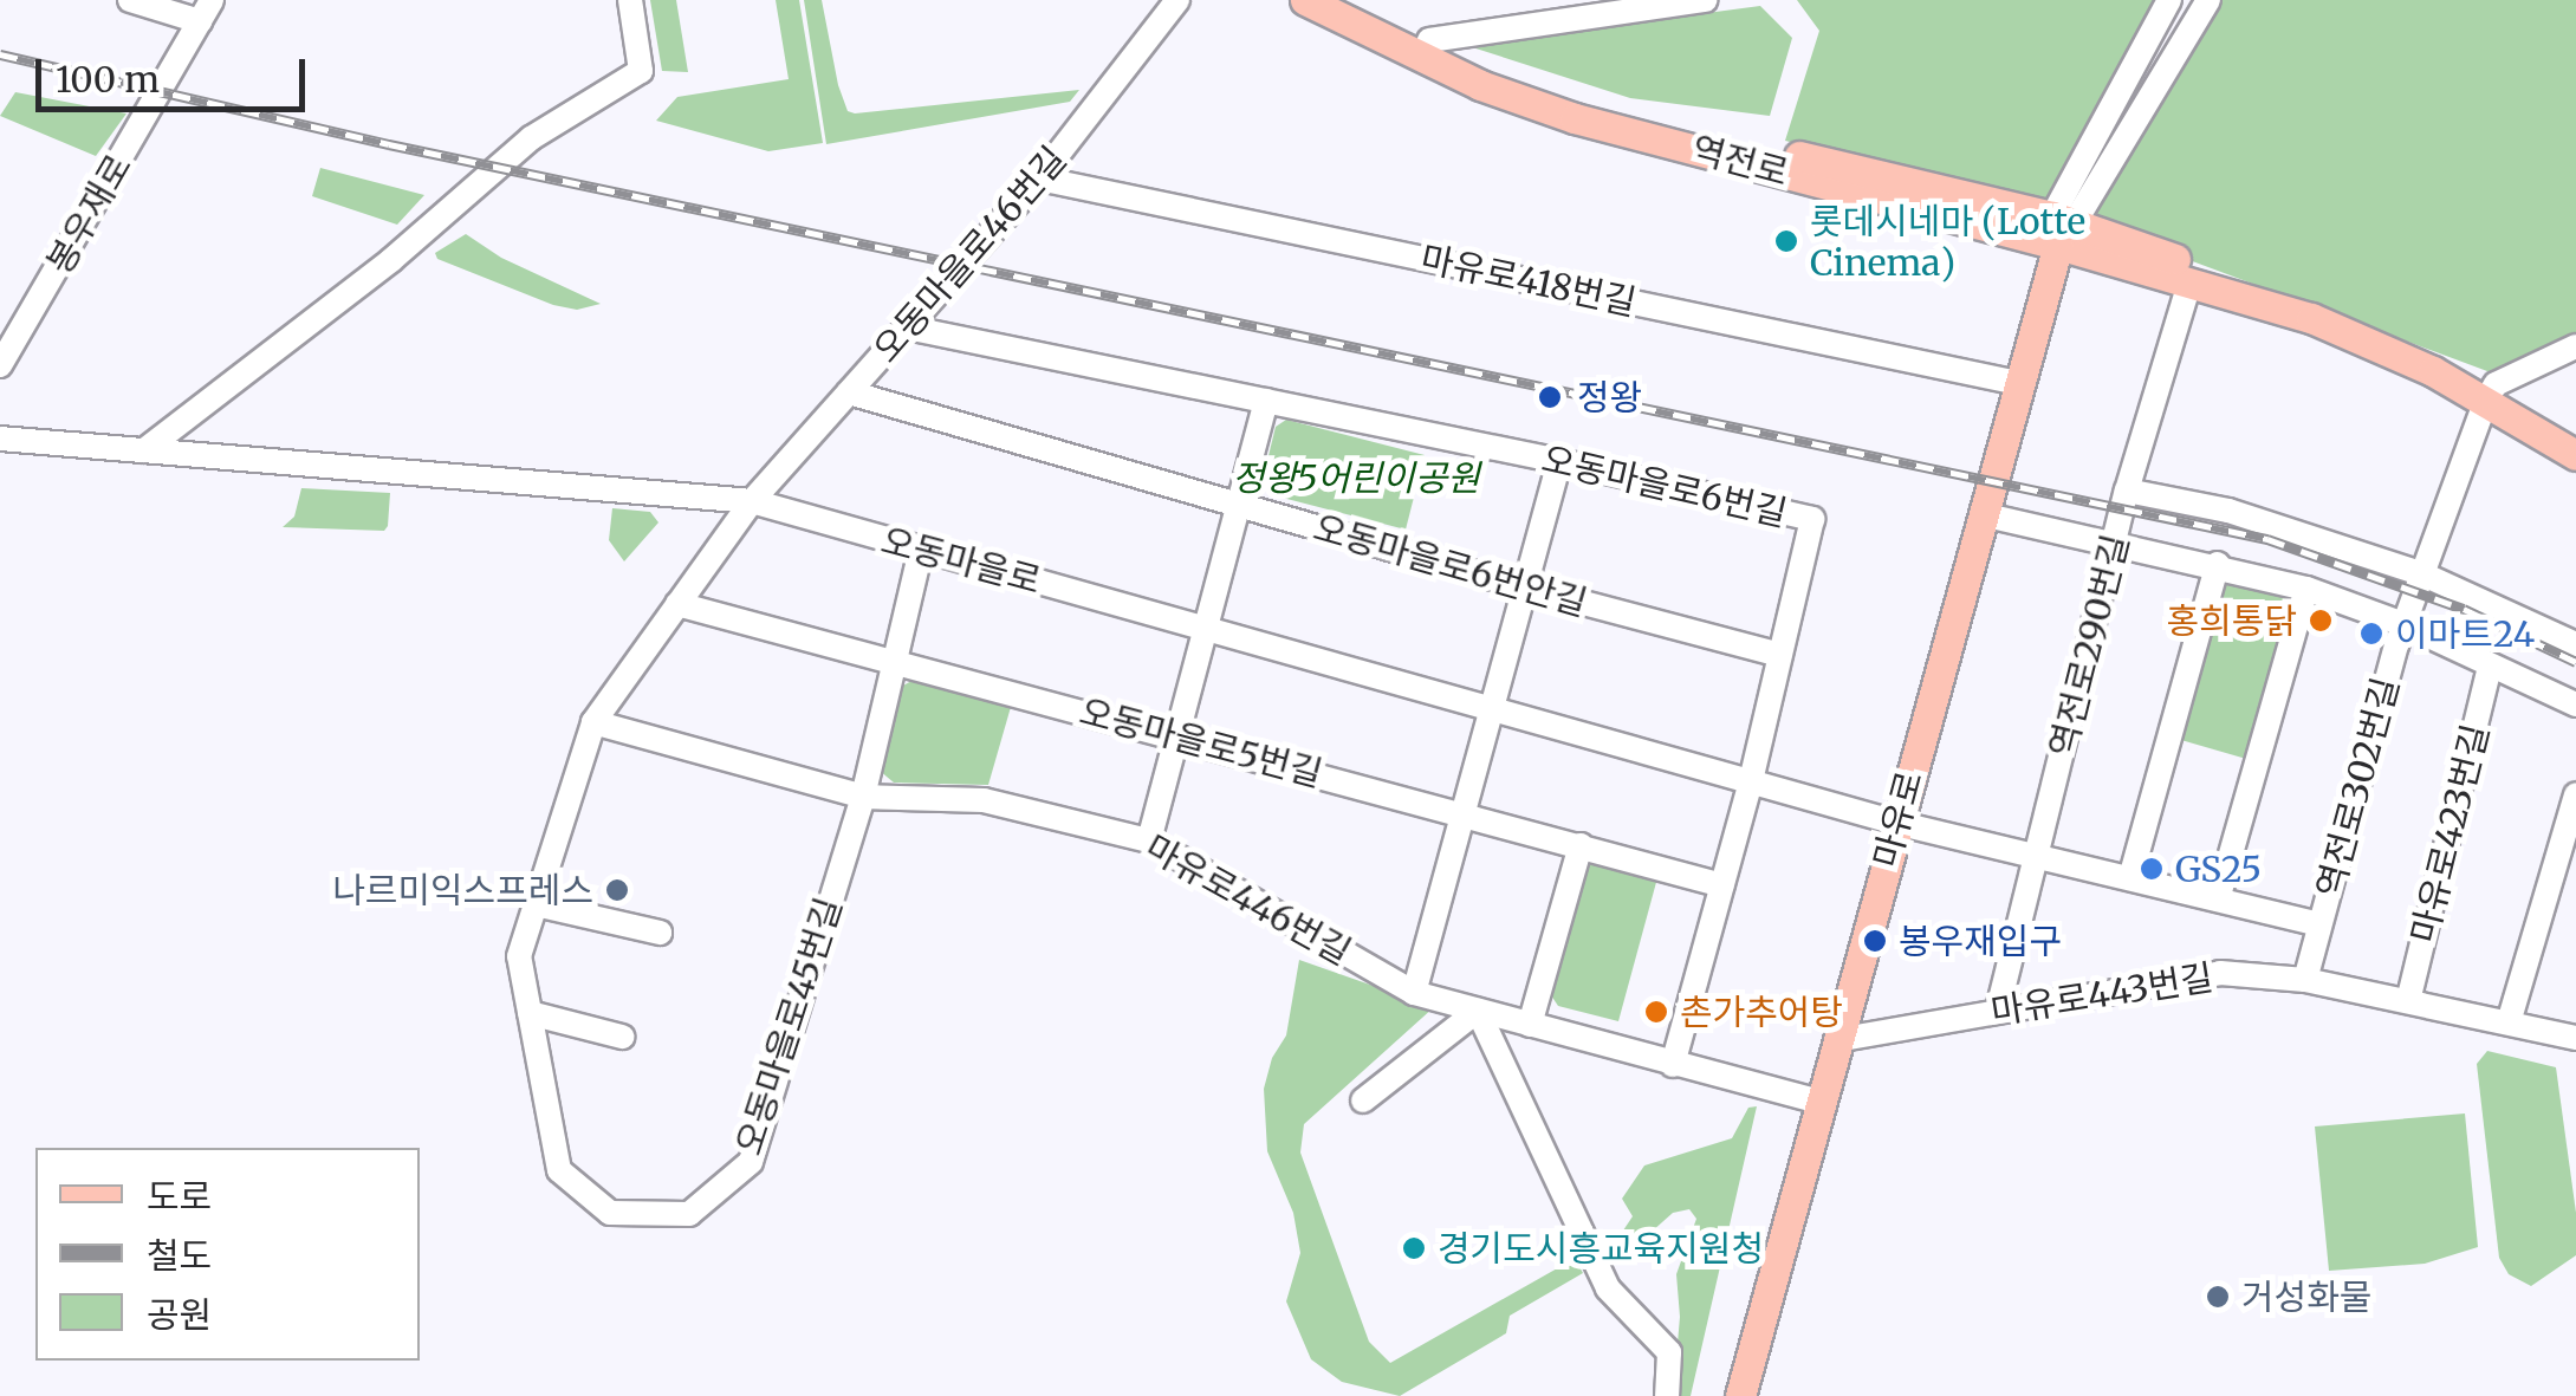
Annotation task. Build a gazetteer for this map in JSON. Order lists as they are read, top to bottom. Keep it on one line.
{"streets":{"main road":["역전로","마유로"],"street":["봉우재로","오동마을로46번길","마유로418번길","오동마을로6번길","오동마을로","오동마을로6번안길","역전로290번길","오동마을로5번길","역전로302번길","마유로423번길","마유로446번길","마유로443번길","오동마을로45번길"]},"crossings":[["역전로","역전로290번길"],["역전로","역전로302번길"],["역전로","마유로"],["오동마을로46번길","마유로418번길"],["오동마을로46번길","오동마을로6번길"],["오동마을로46번길","오동마을로"],["오동마을로46번길","오동마을로6번안길"],["오동마을로46번길","오동마을로45번길"],["마유로418번길","마유로"],["오동마을로6번길","오동마을로"],["오동마을로6번길","오동마을로6번안길"],["오동마을로","역전로290번길"],["오동마을로","역전로302번길"],["오동마을로","마유로"],["오동마을로","오동마을로45번길"],["역전로290번길","역전로302번길"],["역전로290번길","마유로443번길"],["오동마을로5번길","오동마을로45번길"],["역전로302번길","마유로443번길"],["마유로","마유로446번길"],["마유로","마유로443번길"],["마유로423번길","마유로443번길"],["마유로446번길","오동마을로45번길"]],"parks":["정왕5어린이공원"],"places":["롯데시네마 (Lotte Cinema)","정왕","홍희통닭","이마트24","GS25","나르미익스프레스","봉우재입구","촌가추어탕","경기도시흥교육지원청","거성화물"],"legend":["도로","철도","공원"],"scale_bar":"100 m"}
